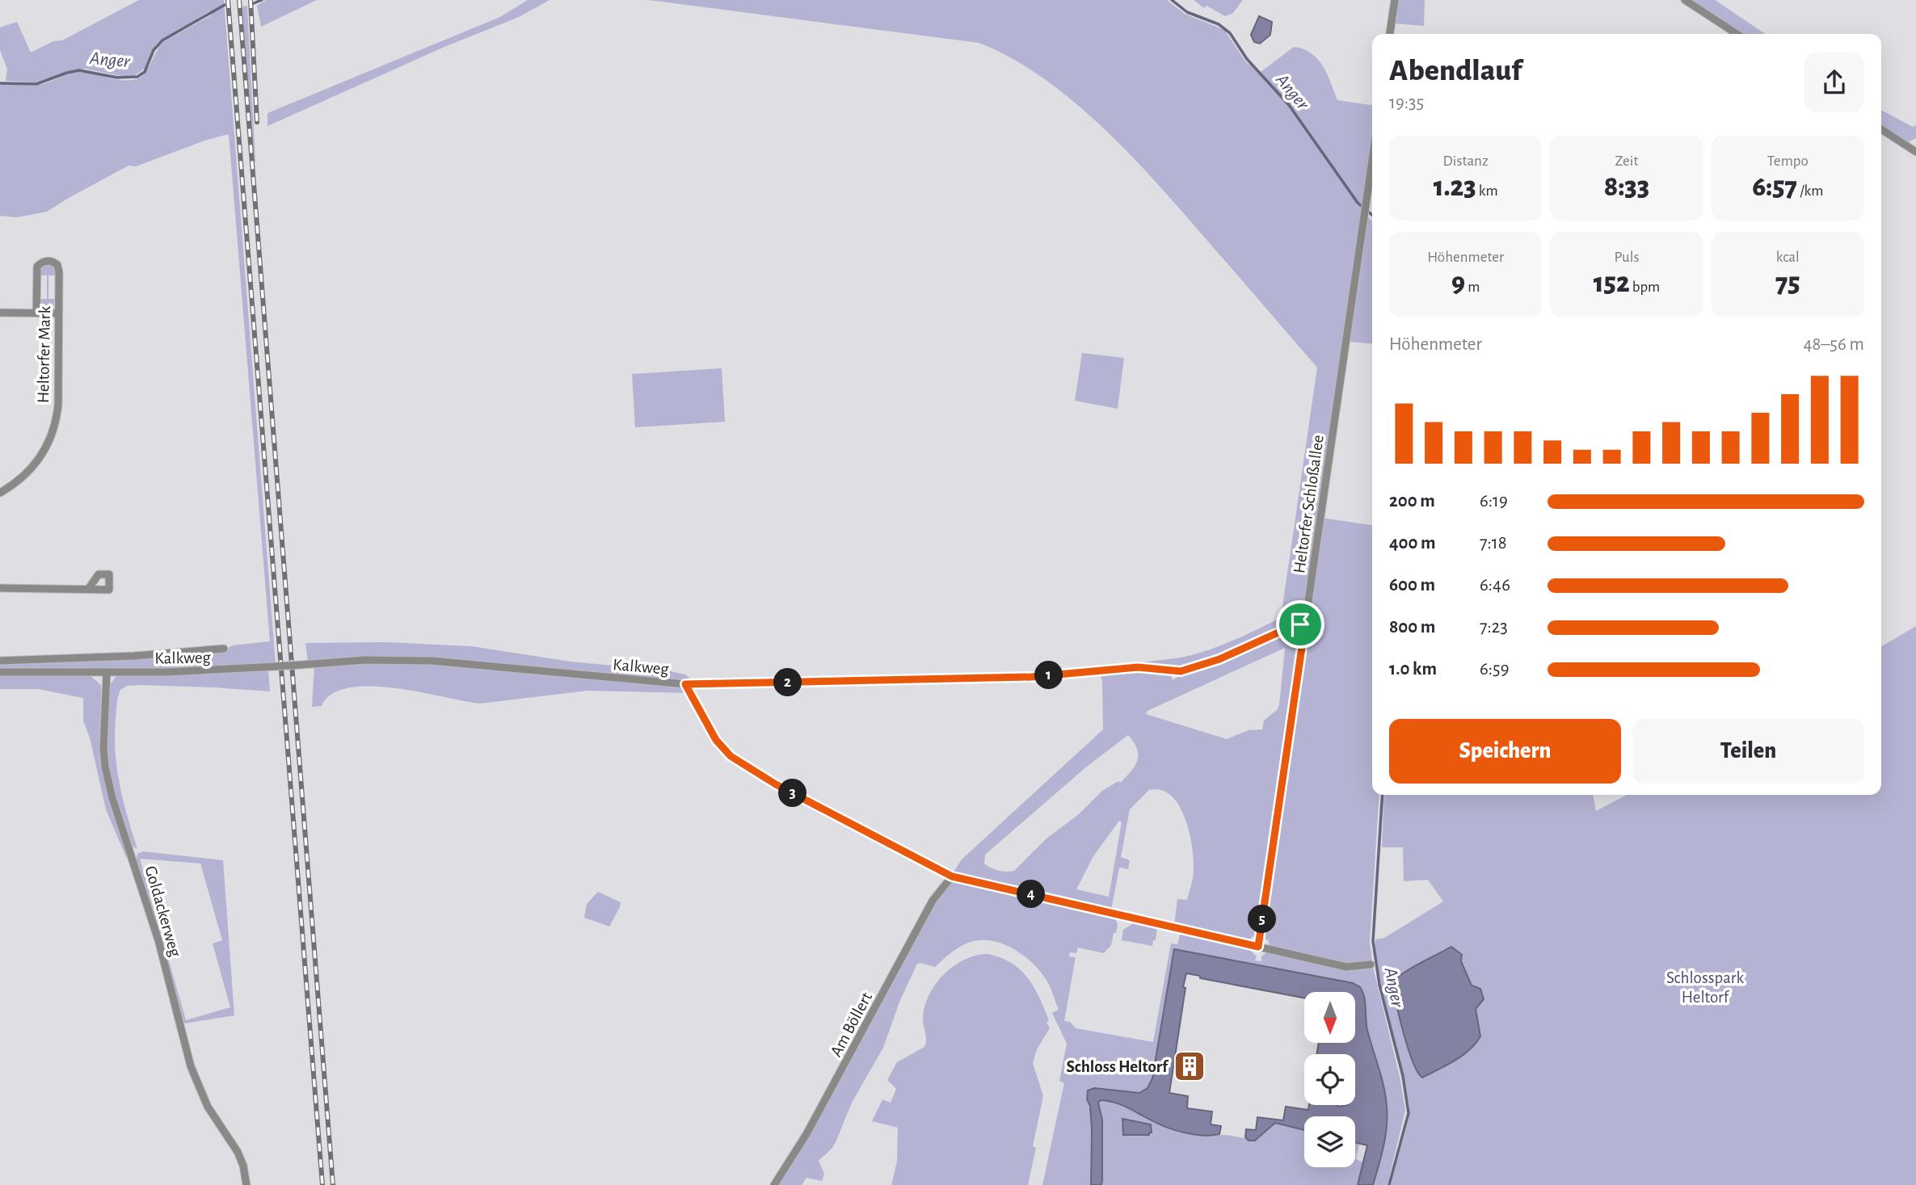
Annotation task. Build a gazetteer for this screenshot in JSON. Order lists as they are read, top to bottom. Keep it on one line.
{"streets":{"street":["Heltorfer Mark","Heltorfer Schloßallee","Kalkweg","Goldackerweg","Am Böllert"]},"crossings":[["Heltorfer Schloßallee","Kalkweg"],["Kalkweg","Goldackerweg"]],"water":["Anger"],"parks":["Schlosspark Heltorf"],"places":{"building":["Schloss Heltorf"]},"north":"bottom","page":{"heading":["Abendlauf","19:35"],"stats":[["Distanz","1.23 km"],["Zeit","8:33"],["Tempo","6:57 /km"],["Höhenmeter","9 m"],["Puls","152 bpm"],["kcal","75"]],"chart":["Höhenmeter","48–56 m"],"list":[{"name":"200 m","note":"6:19"},{"name":"400 m","note":"7:18"},{"name":"600 m","note":"6:46"},{"name":"800 m","note":"7:23"},{"name":"1.0 km","note":"6:59"}],"pins":["1","2","3","4","5"],"buttons":["Speichern","Teilen"]}}
